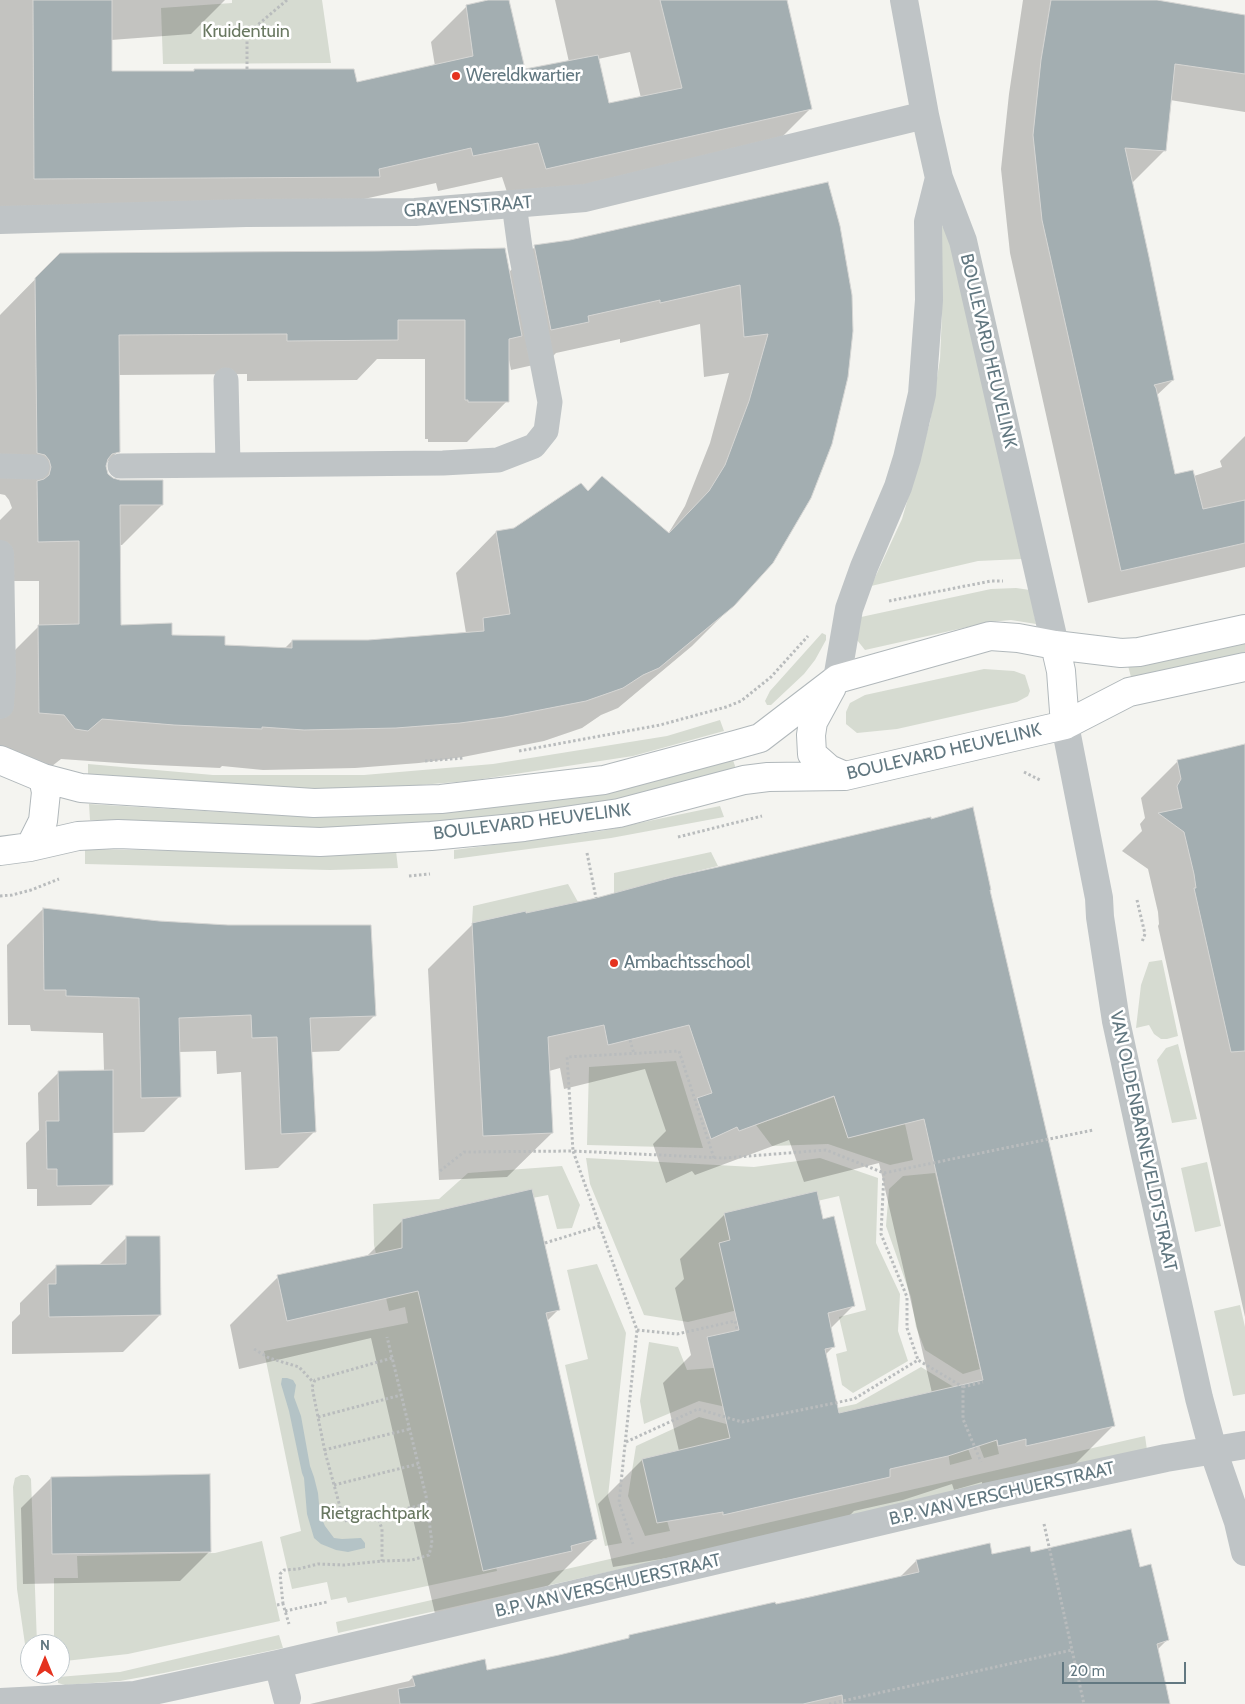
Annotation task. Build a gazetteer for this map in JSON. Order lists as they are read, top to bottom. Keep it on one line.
{"streets":{"main road":["BOULEVARD HEUVELINK"],"street":["GRAVENSTRAAT","VAN OLDENBARNEVELDTSTRAAT","B.P. VAN VERSCHUERSTRAAT"]},"crossings":[["GRAVENSTRAAT","BOULEVARD HEUVELINK"],["BOULEVARD HEUVELINK","VAN OLDENBARNEVELDTSTRAAT"],["VAN OLDENBARNEVELDTSTRAAT","B.P. VAN VERSCHUERSTRAAT"]],"parks":["Kruidentuin","Rietgrachtpark"],"places":["Wereldkwartier","Ambachtsschool"],"scale_bar":"20 m","north":"top"}
